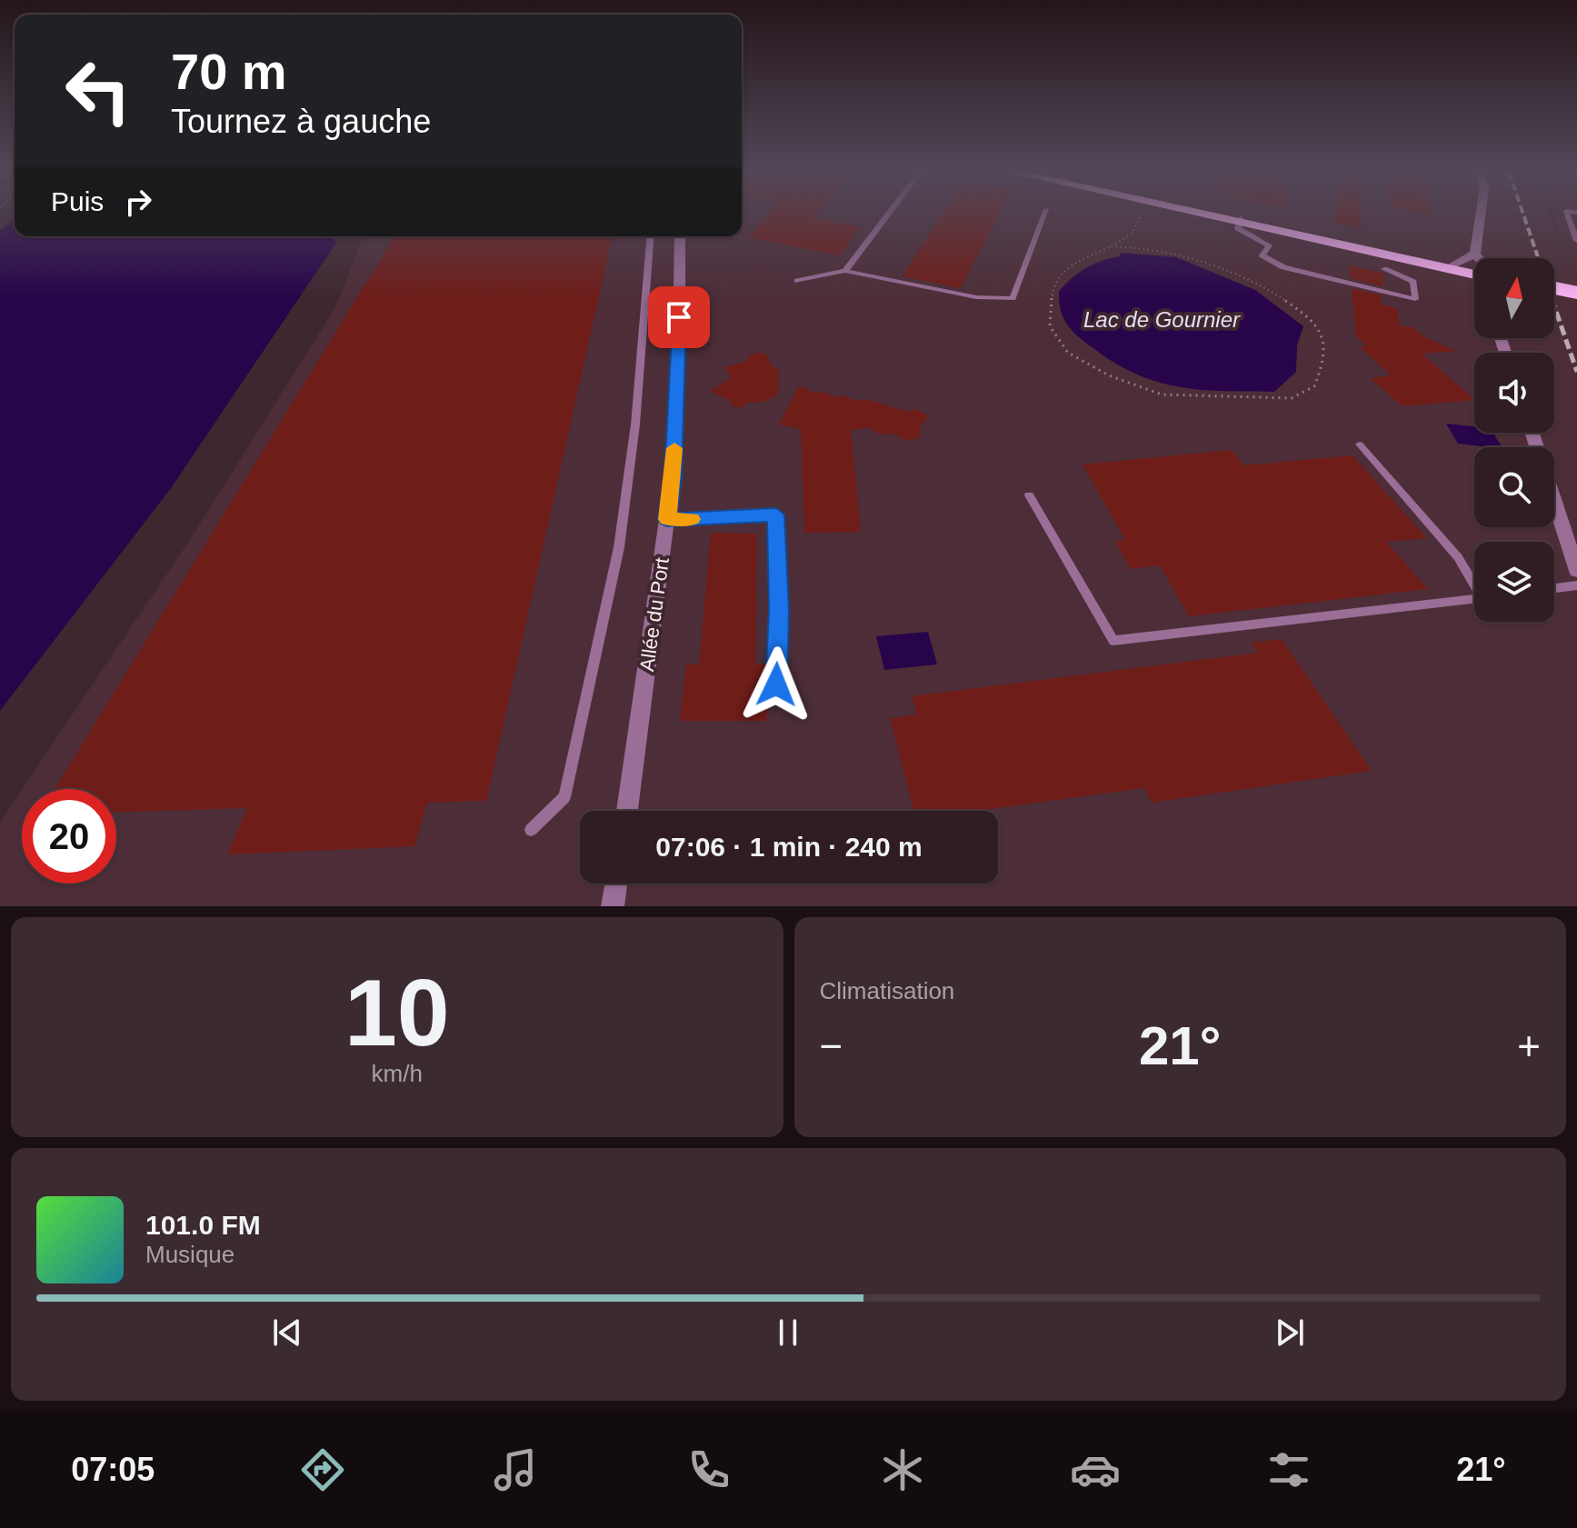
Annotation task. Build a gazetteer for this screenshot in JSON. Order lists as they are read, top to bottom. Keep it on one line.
{"streets":{"street":["Allée du Port"]},"water":["Lac de Gournier"],"north":"top","page":{"turn":["70 m","Tournez à gauche"],"then":"Puis","limit":"20","trip":"07:06 · 1 min · 240 m","tile":[["10","km/h"],"Climatisation"],"heat":["−","21°","+"],"song":["101.0 FM","Musique"],"tabs":["07:05","21°"]}}
